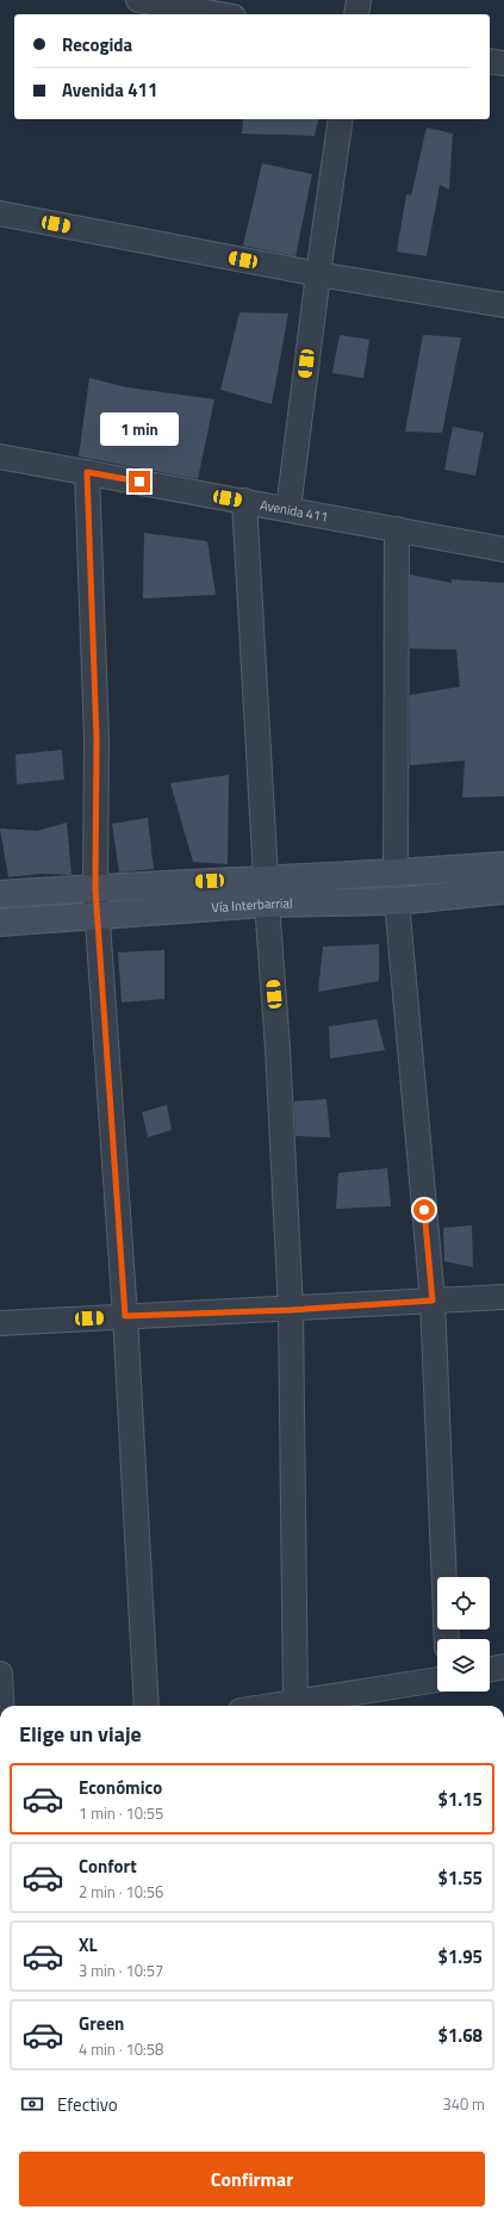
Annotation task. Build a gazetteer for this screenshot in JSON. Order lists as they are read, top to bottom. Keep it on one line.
{"streets":{"main road":["Vía Interbarrial"],"street":["Avenida 411"]},"page":{"banner":["Recogida","Avenida 411"],"bubble":"1 min","heading":"Elige un viaje","list":[{"name":"Económico","note":"1 min · 10:55","value":"$1.15"},{"name":"Confort","note":"2 min · 10:56","value":"$1.55"},{"name":"XL","note":"3 min · 10:57","value":"$1.95"},{"name":"Green","note":"4 min · 10:58","value":"$1.68"}],"pay":["Efectivo","340 m"],"buttons":"Confirmar"}}
